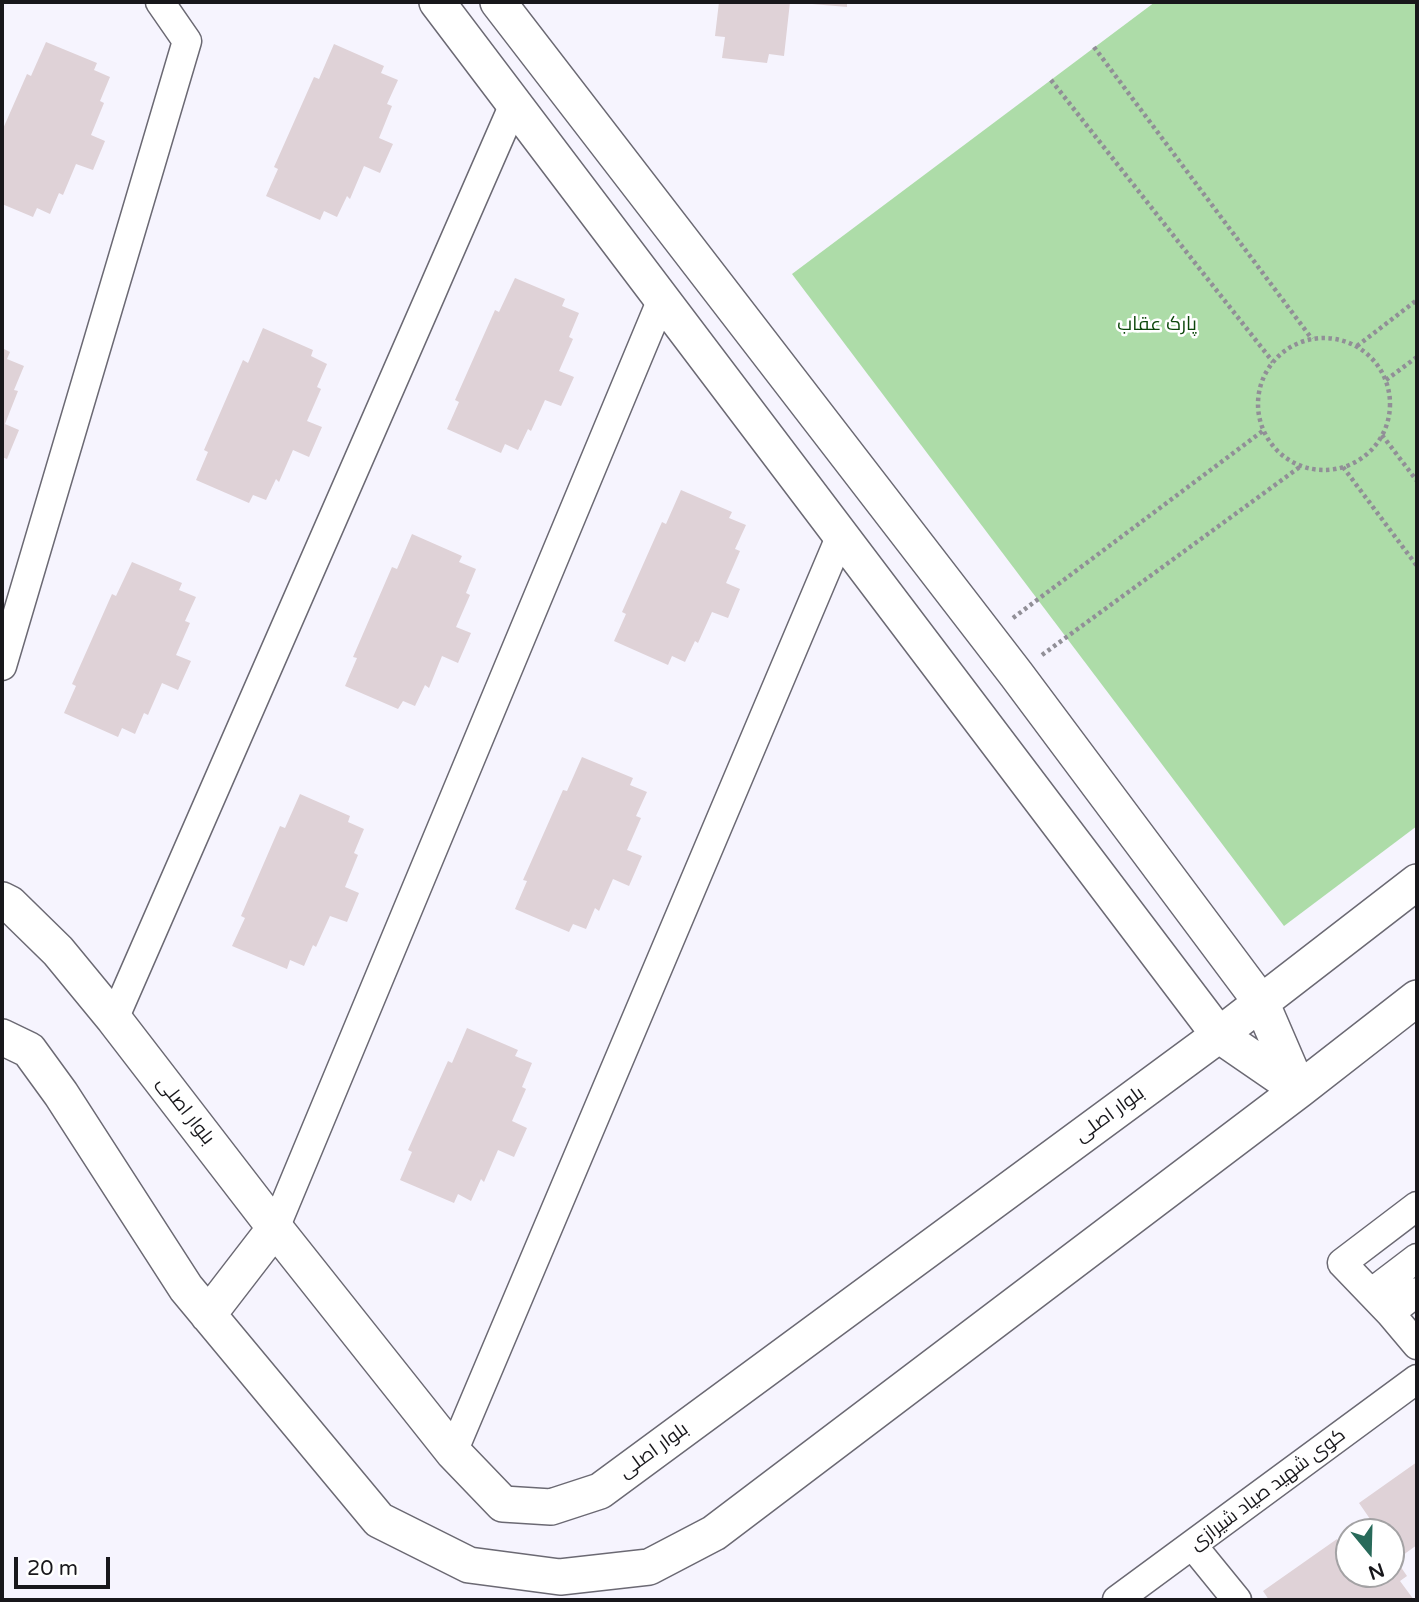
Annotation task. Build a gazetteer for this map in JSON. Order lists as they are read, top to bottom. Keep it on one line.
{"streets":{"street":["بلوار اصلی","کوی شهید صیاد شیرازی"]},"parks":["پارک عقاب"],"scale_bar":"20 m","north":"bottom"}
